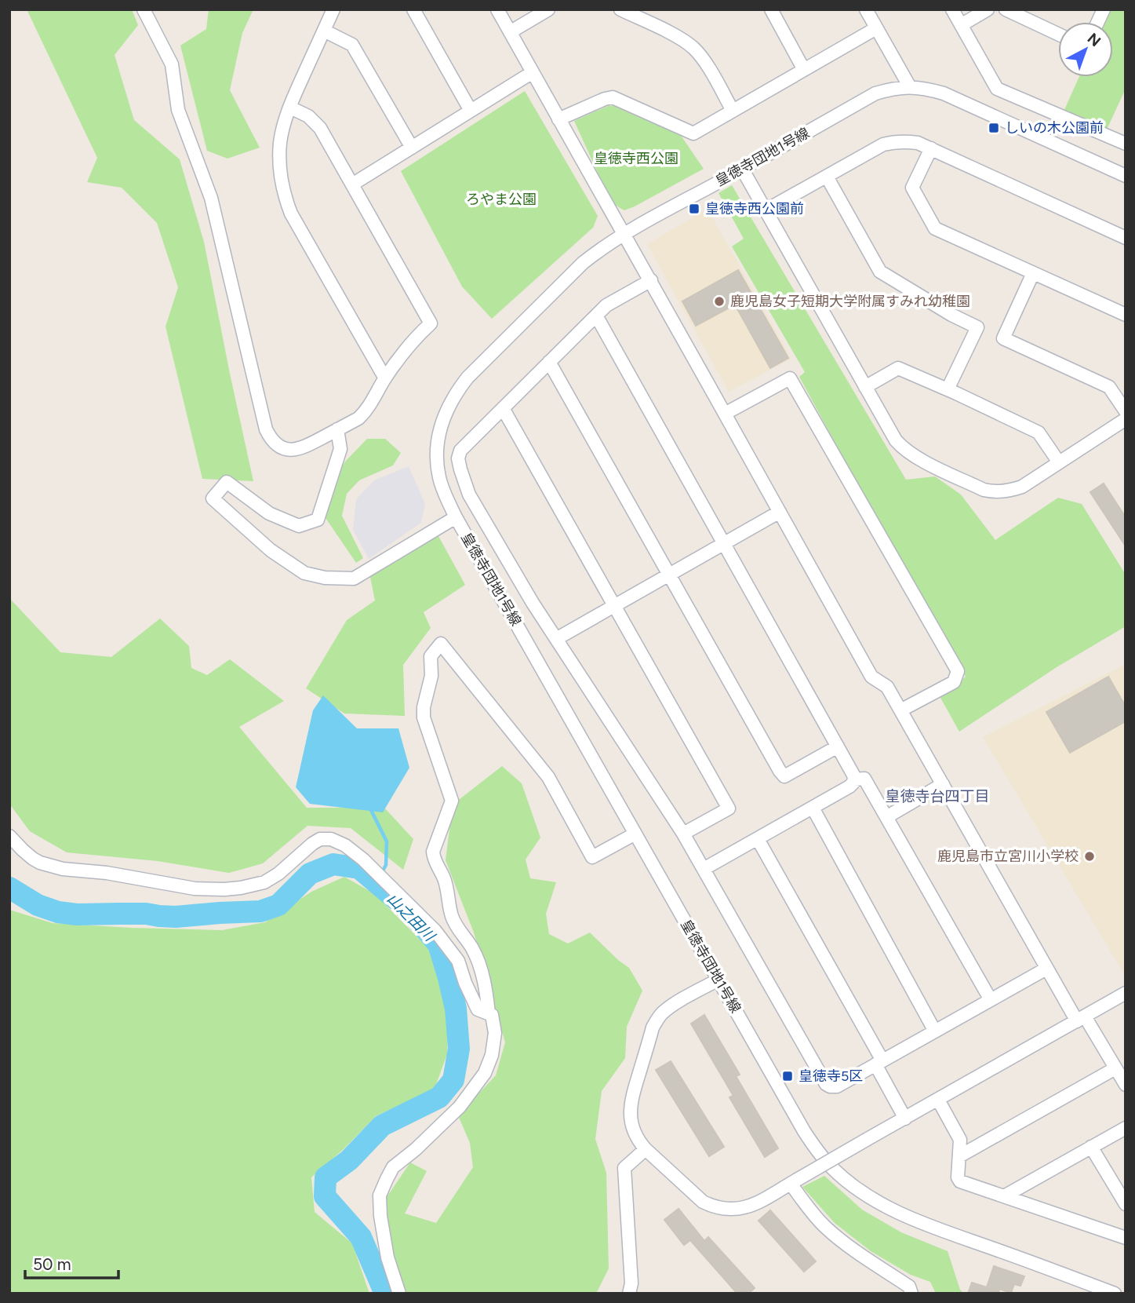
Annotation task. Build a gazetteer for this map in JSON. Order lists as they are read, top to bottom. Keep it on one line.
{"streets":{"street":["皇徳寺団地1号線"]},"districts":["皇徳寺台四丁目"],"water":["山之田川"],"parks":["皇徳寺西公園","ろやま公園"],"places":{"transit":["しいの木公園前","皇徳寺西公園前","皇徳寺5区"],"other":["鹿児島女子短期大学附属すみれ幼稚園","鹿児島市立宮川小学校"]},"scale_bar":"50 m","north":"top right"}
